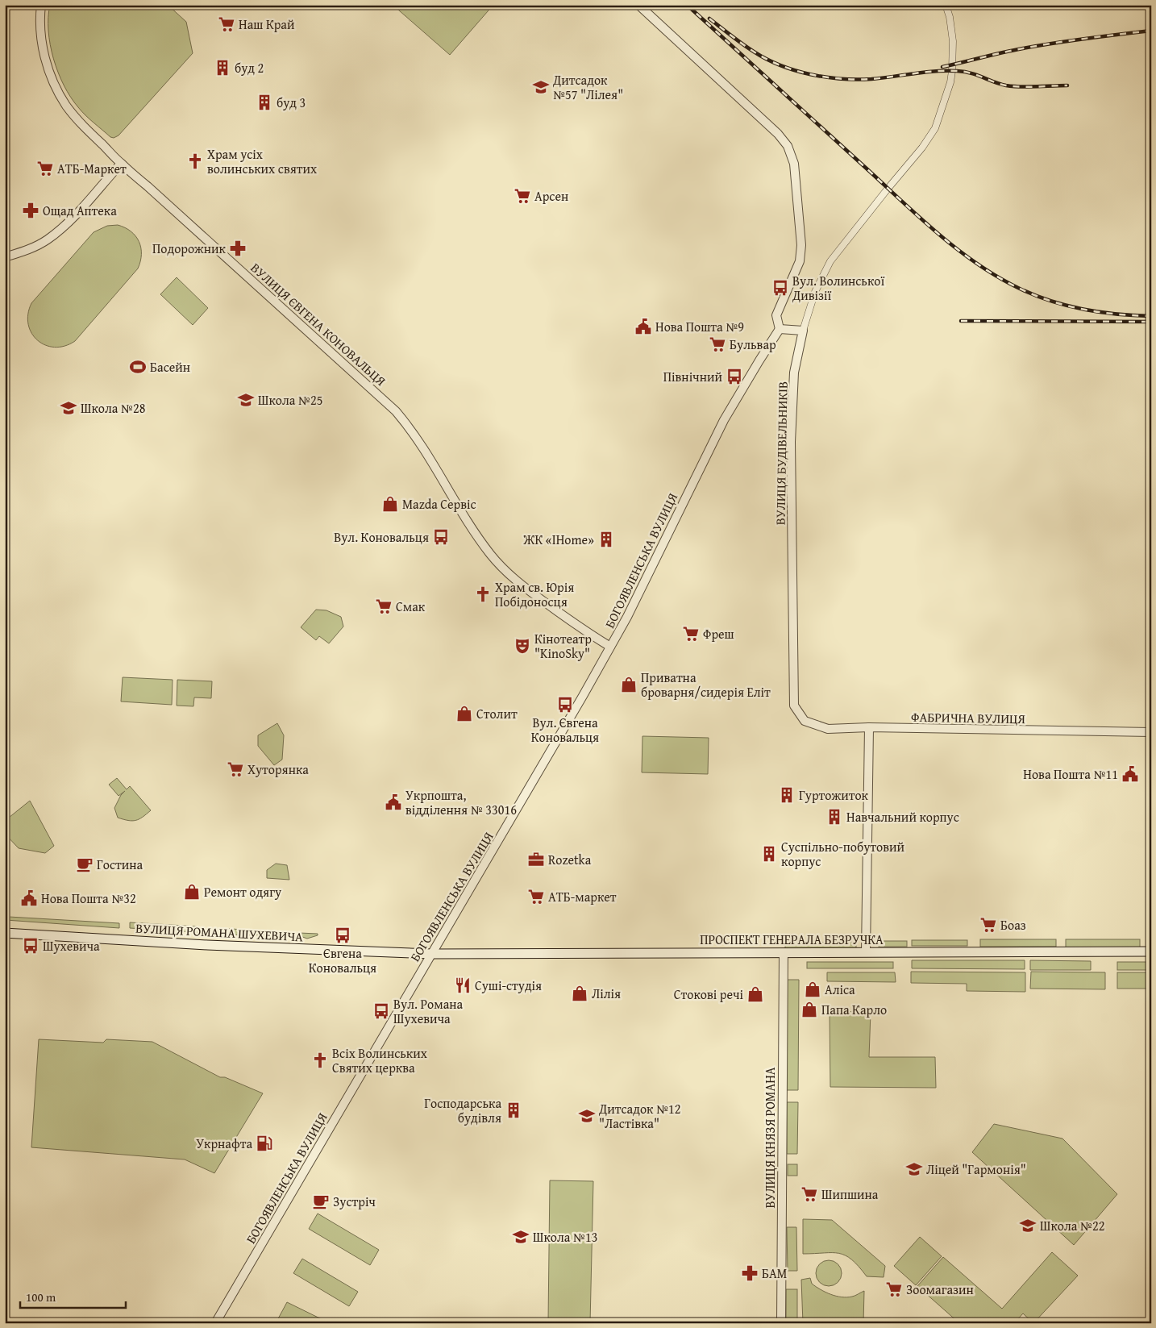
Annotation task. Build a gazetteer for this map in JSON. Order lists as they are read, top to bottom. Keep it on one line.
{"streets":{"main road":["ВУЛИЦЯ РОМАНА ШУХЕВИЧА","ПРОСПЕКТ ГЕНЕРАЛА БЕЗРУЧКА"],"street":["ВУЛИЦЯ ЄВГЕНА КОНОВАЛЬЦЯ","ВУЛИЦЯ БУДІВЕЛЬНИКІВ","БОГОЯВЛЕНСЬКА ВУЛИЦЯ","ФАБРИЧНА ВУЛИЦЯ","ВУЛИЦЯ КНЯЗЯ РОМАНА"]},"crossings":[["ВУЛИЦЯ ЄВГЕНА КОНОВАЛЬЦЯ","БОГОЯВЛЕНСЬКА ВУЛИЦЯ"],["ВУЛИЦЯ БУДІВЕЛЬНИКІВ","ФАБРИЧНА ВУЛИЦЯ"],["БОГОЯВЛЕНСЬКА ВУЛИЦЯ","ВУЛИЦЯ РОМАНА ШУХЕВИЧА"],["БОГОЯВЛЕНСЬКА ВУЛИЦЯ","ПРОСПЕКТ ГЕНЕРАЛА БЕЗРУЧКА"],["ВУЛИЦЯ РОМАНА ШУХЕВИЧА","ПРОСПЕКТ ГЕНЕРАЛА БЕЗРУЧКА"],["ПРОСПЕКТ ГЕНЕРАЛА БЕЗРУЧКА","ВУЛИЦЯ КНЯЗЯ РОМАНА"]],"places":{"supermarket":["Наш Край","АТБ-Маркет","Арсен","Бульвар","Смак","Фреш","Хуторянка","АТБ-маркет","Боаз","Шипшина","Зоомагазин"],"building":["буд 2","буд 3","ЖК «IHome»","Гуртожиток","Навчальний корпус","Суспільно-побутовий корпус","Господарська будівля"],"school or university":["Дитсадок №57 \"Лілея\"","Школа №25","Школа №28","Дитсадок №12 \"Ластівка\"","Ліцей \"Гармонія\"","Школа №22","Школа №13"],"church":["Храм усіх волинських святих","Храм св. Юрія Побідоносця","Всіх Волинських Святих церква"],"pharmacy":["Ощад Аптека","Подорожник","БАМ"],"bus stop":["Вул. Волинської Дивізії","Північний","Вул. Коновальця","Вул. Євгена Коновальця","Євгена Коновальця","Шухевича","Вул. Романа Шухевича"],"public building":["Нова Пошта №9","Нова Пошта №11","Укрпошта, відділення № 33016","Нова Пошта №32"],"sports":["Басейн"],"shop":["Mazda Сервіс","Приватна броварня/сидерія Еліт","Столит","Ремонт одягу","Аліса","Лілія","Стокові речі","Папа Карло"],"theatre":["Кінотеатр \"KinoSky\""],"office":["Rozetka"],"cafe":["Гостина","Зустріч"],"restaurant":["Суші-студія"],"fuel station":["Укрнафта"]},"scale_bar":"100 m"}
